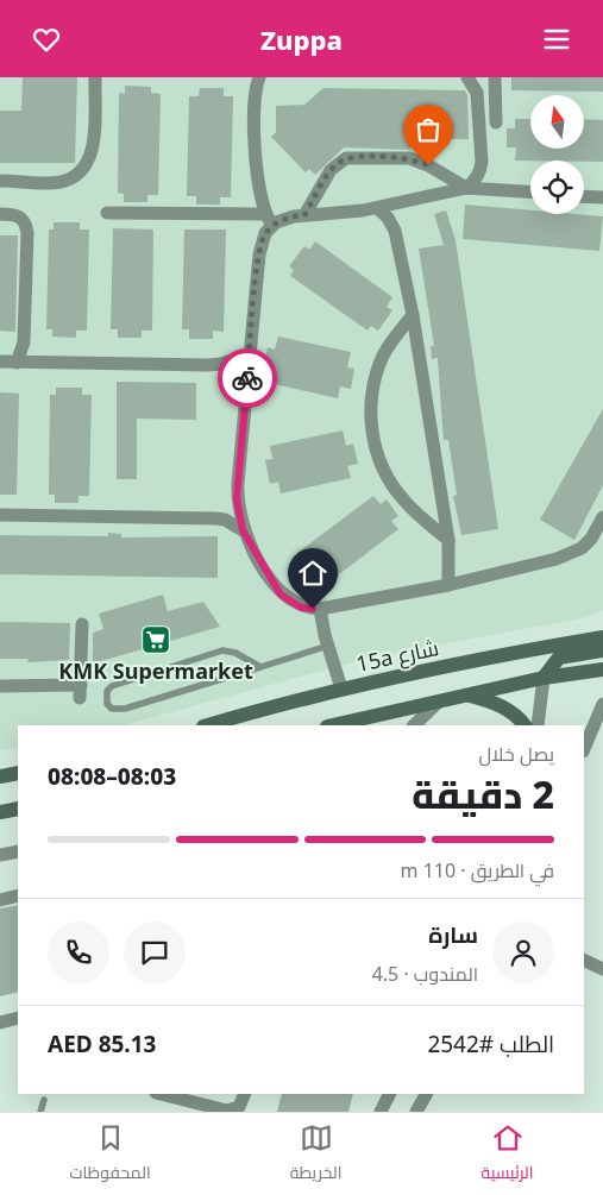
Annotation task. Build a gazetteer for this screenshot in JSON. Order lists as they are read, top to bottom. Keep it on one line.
{"streets":{"main road":["15a شارع"]},"places":{"supermarket":["KMK Supermarket"]},"north":"top","page":{"header":"Zuppa","heading":["2 دقيقة","يصل خلال","08:03–08:08"],"panel":["سارة","المندوب · 4.5","الطلب #2542","AED 85.13"],"bar":"في الطريق · 110 m","tabs":["الرئيسية","الخريطة","المحفوظات"]}}
